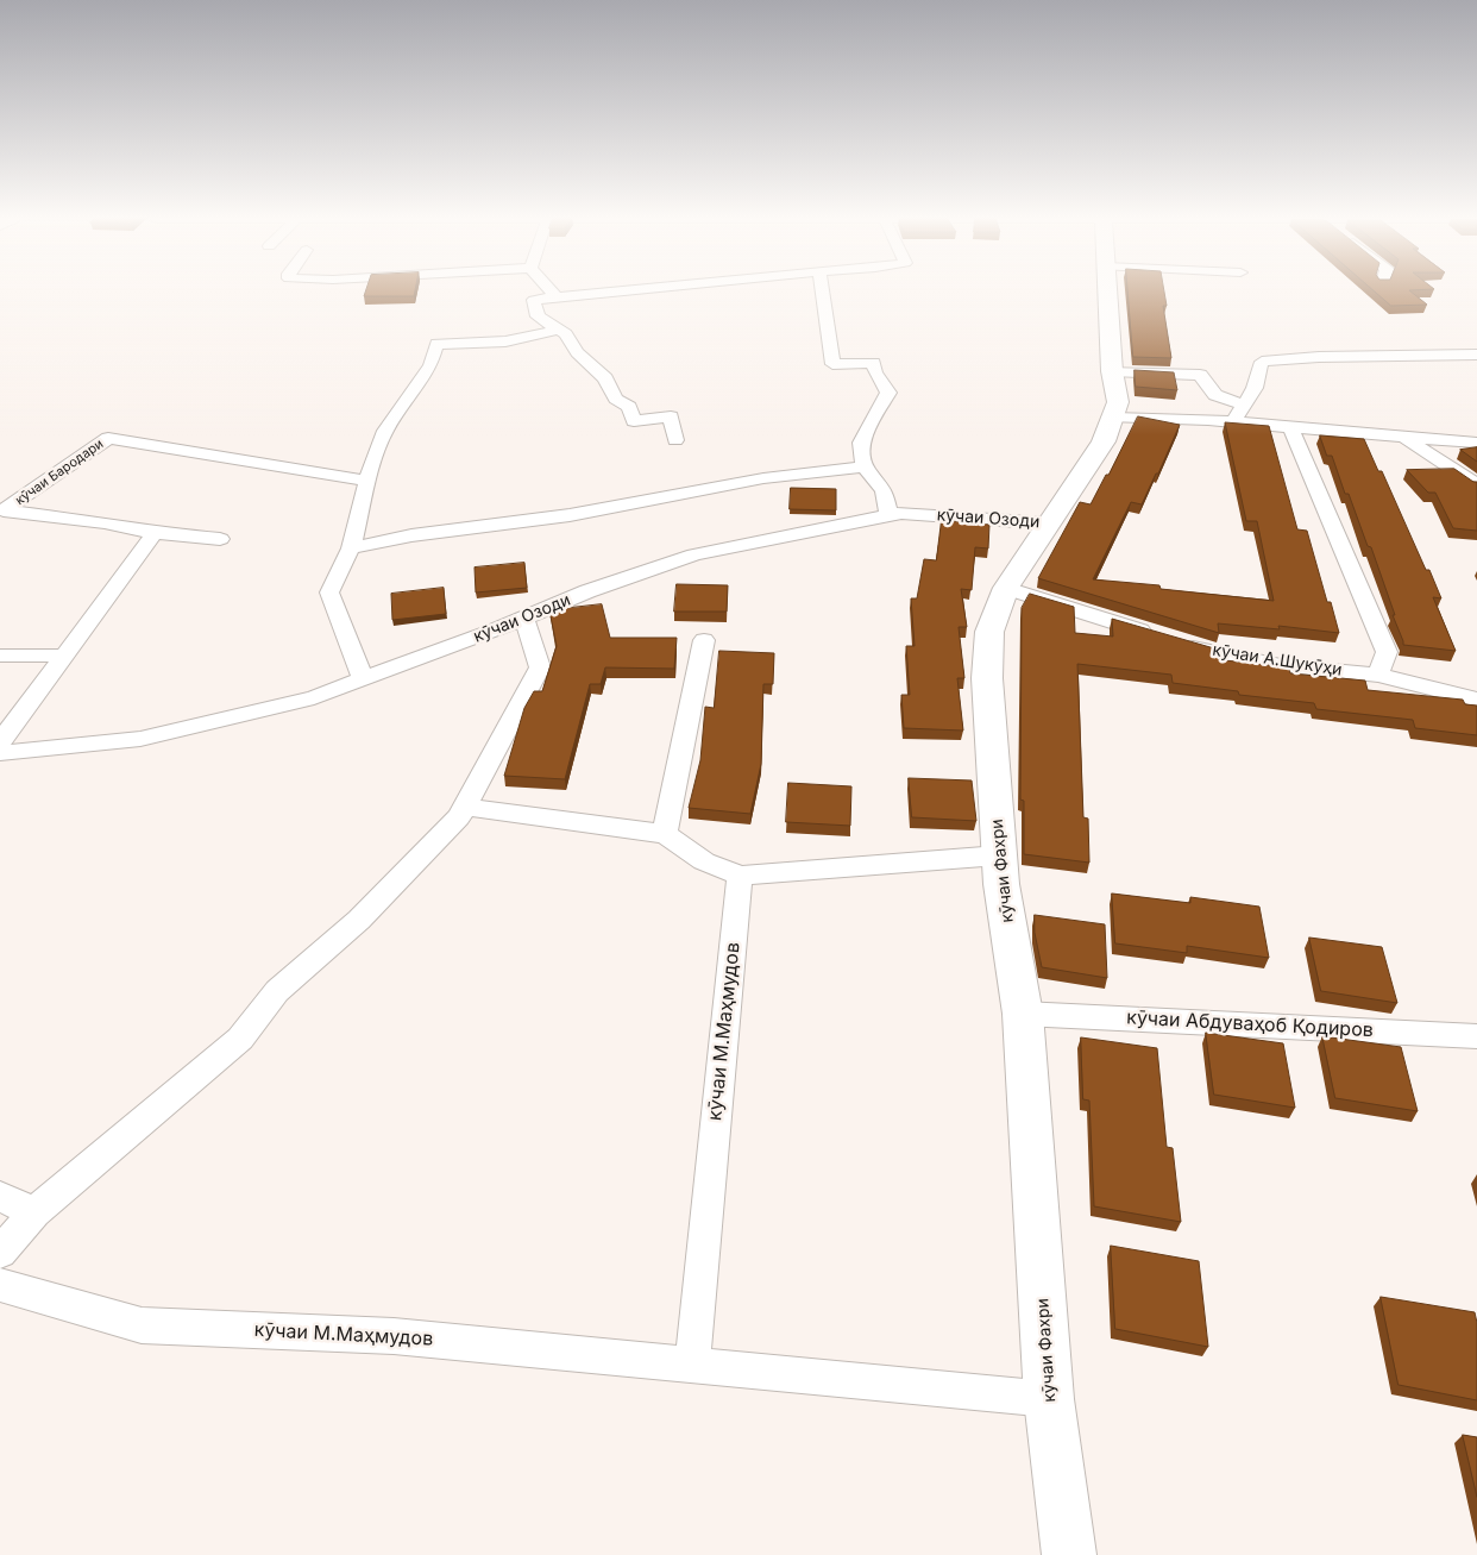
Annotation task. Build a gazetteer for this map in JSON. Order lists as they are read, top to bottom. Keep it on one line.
{"streets":{"main road":["кӯчаи Фахри"],"street":["кӯчаи Бародари","кӯчаи Озоди","кӯчаи А.Шукӯҳи","кӯчаи Абдуваҳоб Қодиров","кӯчаи М.Маҳмудов"]},"crossings":[["кӯчаи Озоди","кӯчаи Фахри"],["кӯчаи А.Шукӯҳи","кӯчаи Фахри"],["кӯчаи Фахри","кӯчаи Абдуваҳоб Қодиров"],["кӯчаи Фахри","кӯчаи М.Маҳмудов"]]}
